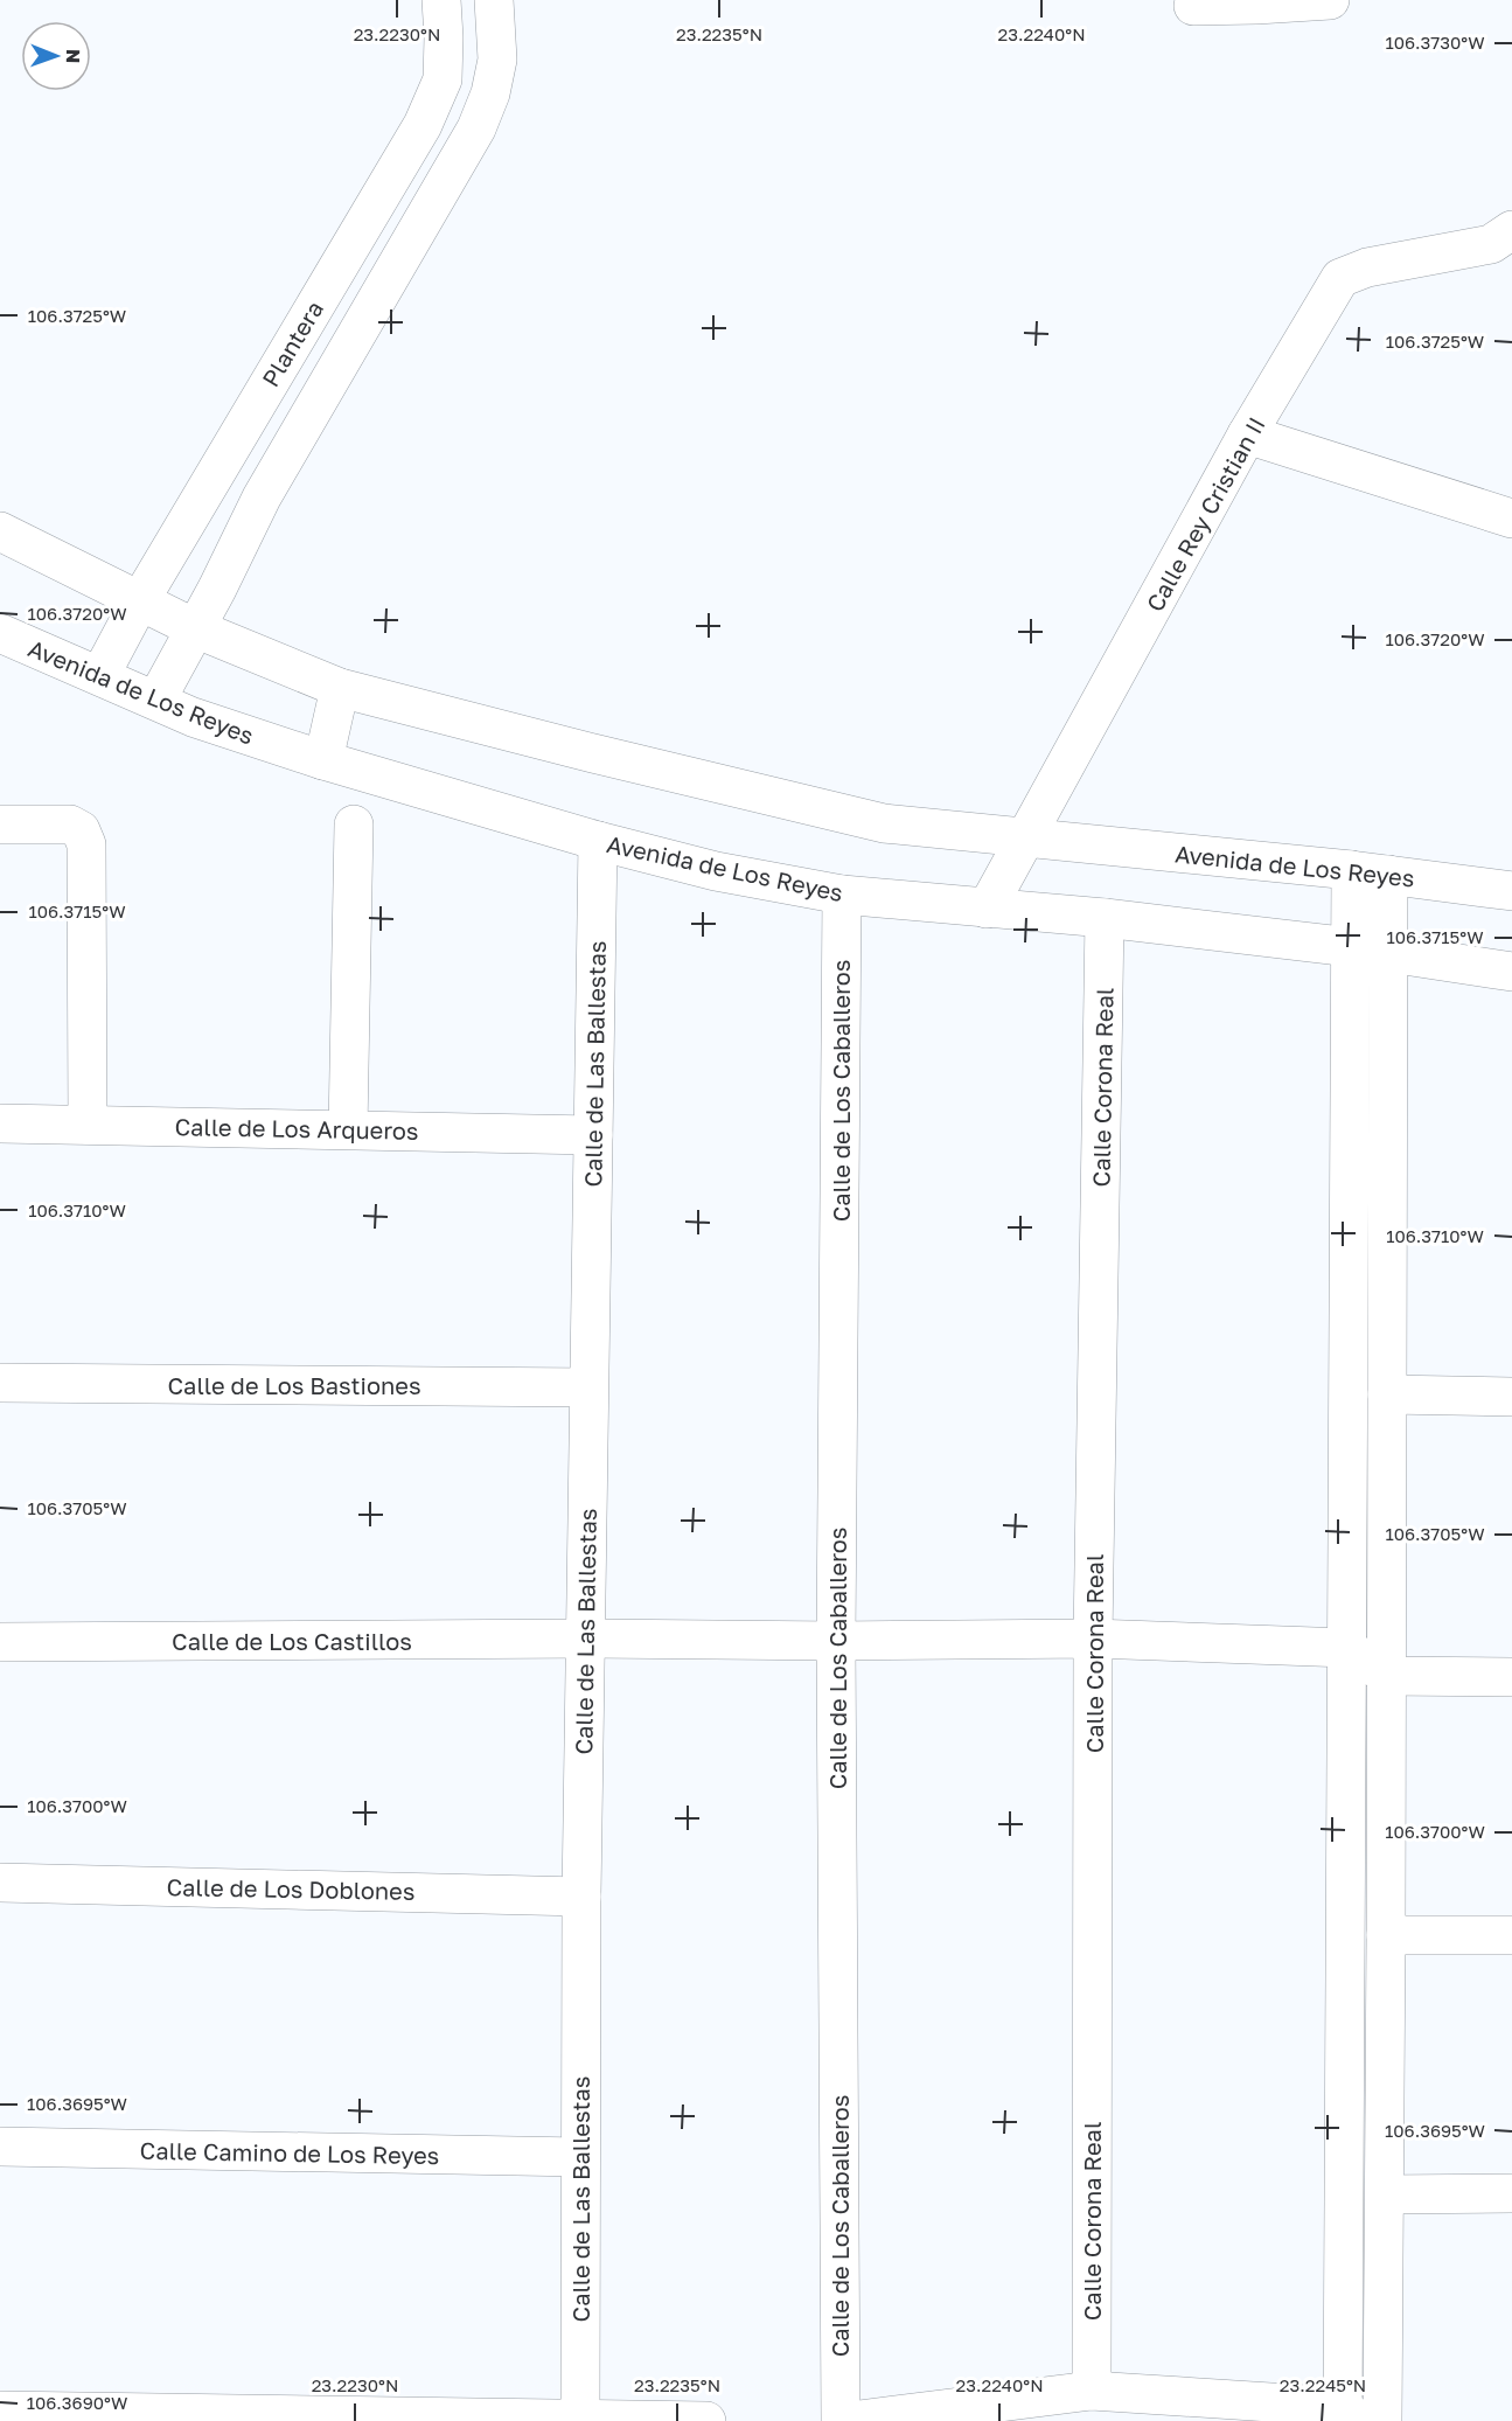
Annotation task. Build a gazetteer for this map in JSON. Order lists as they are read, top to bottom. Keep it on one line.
{"streets":{"street":["Plantera","Calle Rey Cristian II","Avenida de Los Reyes","Calle de Las Ballestas","Calle Corona Real","Calle de Los Caballeros","Calle de Los Arqueros","Calle de Los Bastiones","Calle de Los Castillos","Calle de Los Doblones","Calle Camino de Los Reyes"]},"crossings":[["Plantera","Avenida de Los Reyes"],["Calle Rey Cristian II","Avenida de Los Reyes"],["Avenida de Los Reyes","Calle de Las Ballestas"],["Avenida de Los Reyes","Calle Corona Real"],["Avenida de Los Reyes","Calle de Los Caballeros"],["Calle de Las Ballestas","Calle de Los Arqueros"],["Calle de Las Ballestas","Calle de Los Bastiones"],["Calle de Las Ballestas","Calle de Los Castillos"],["Calle de Las Ballestas","Calle de Los Doblones"],["Calle de Las Ballestas","Calle Camino de Los Reyes"],["Calle Corona Real","Calle de Los Castillos"],["Calle de Los Caballeros","Calle de Los Castillos"]],"north":"right","coordinates":["23.2230°N","23.2235°N","23.2240°N","106.3730°W","106.3725°W","106.3720°W","106.3715°W","106.3710°W","106.3705°W","106.3700°W","106.3695°W","23.2245°N","106.3690°W"]}
